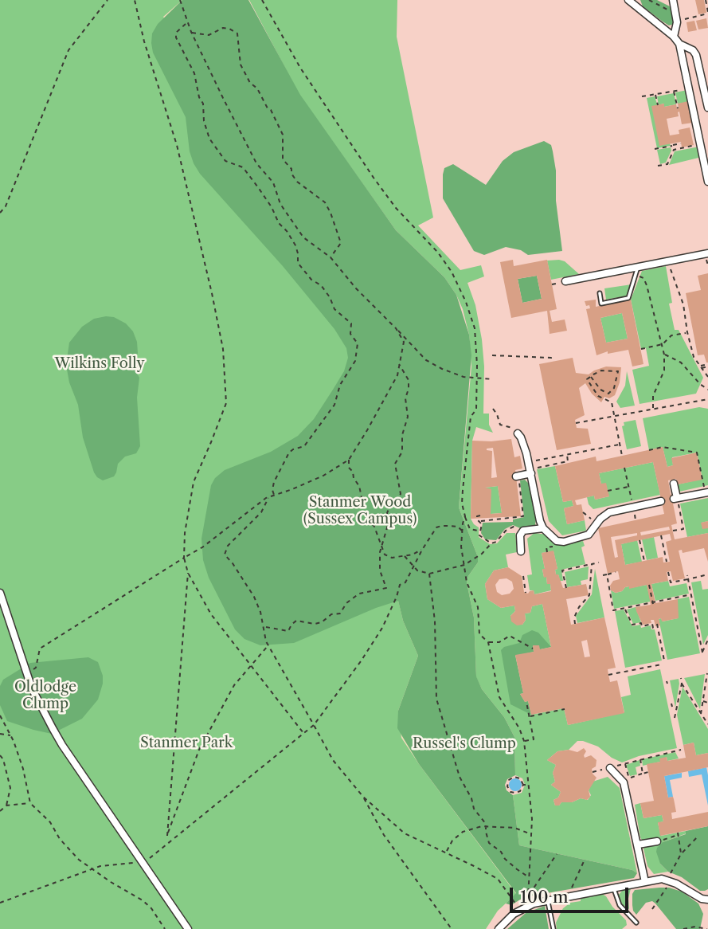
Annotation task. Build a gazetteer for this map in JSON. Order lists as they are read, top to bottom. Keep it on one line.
{"parks":["Wilkins Folly","Stanmer Wood (Sussex Campus)","Oldlodge Clump","Stanmer Park","Russel's Clump"],"scale_bar":"100 m"}
